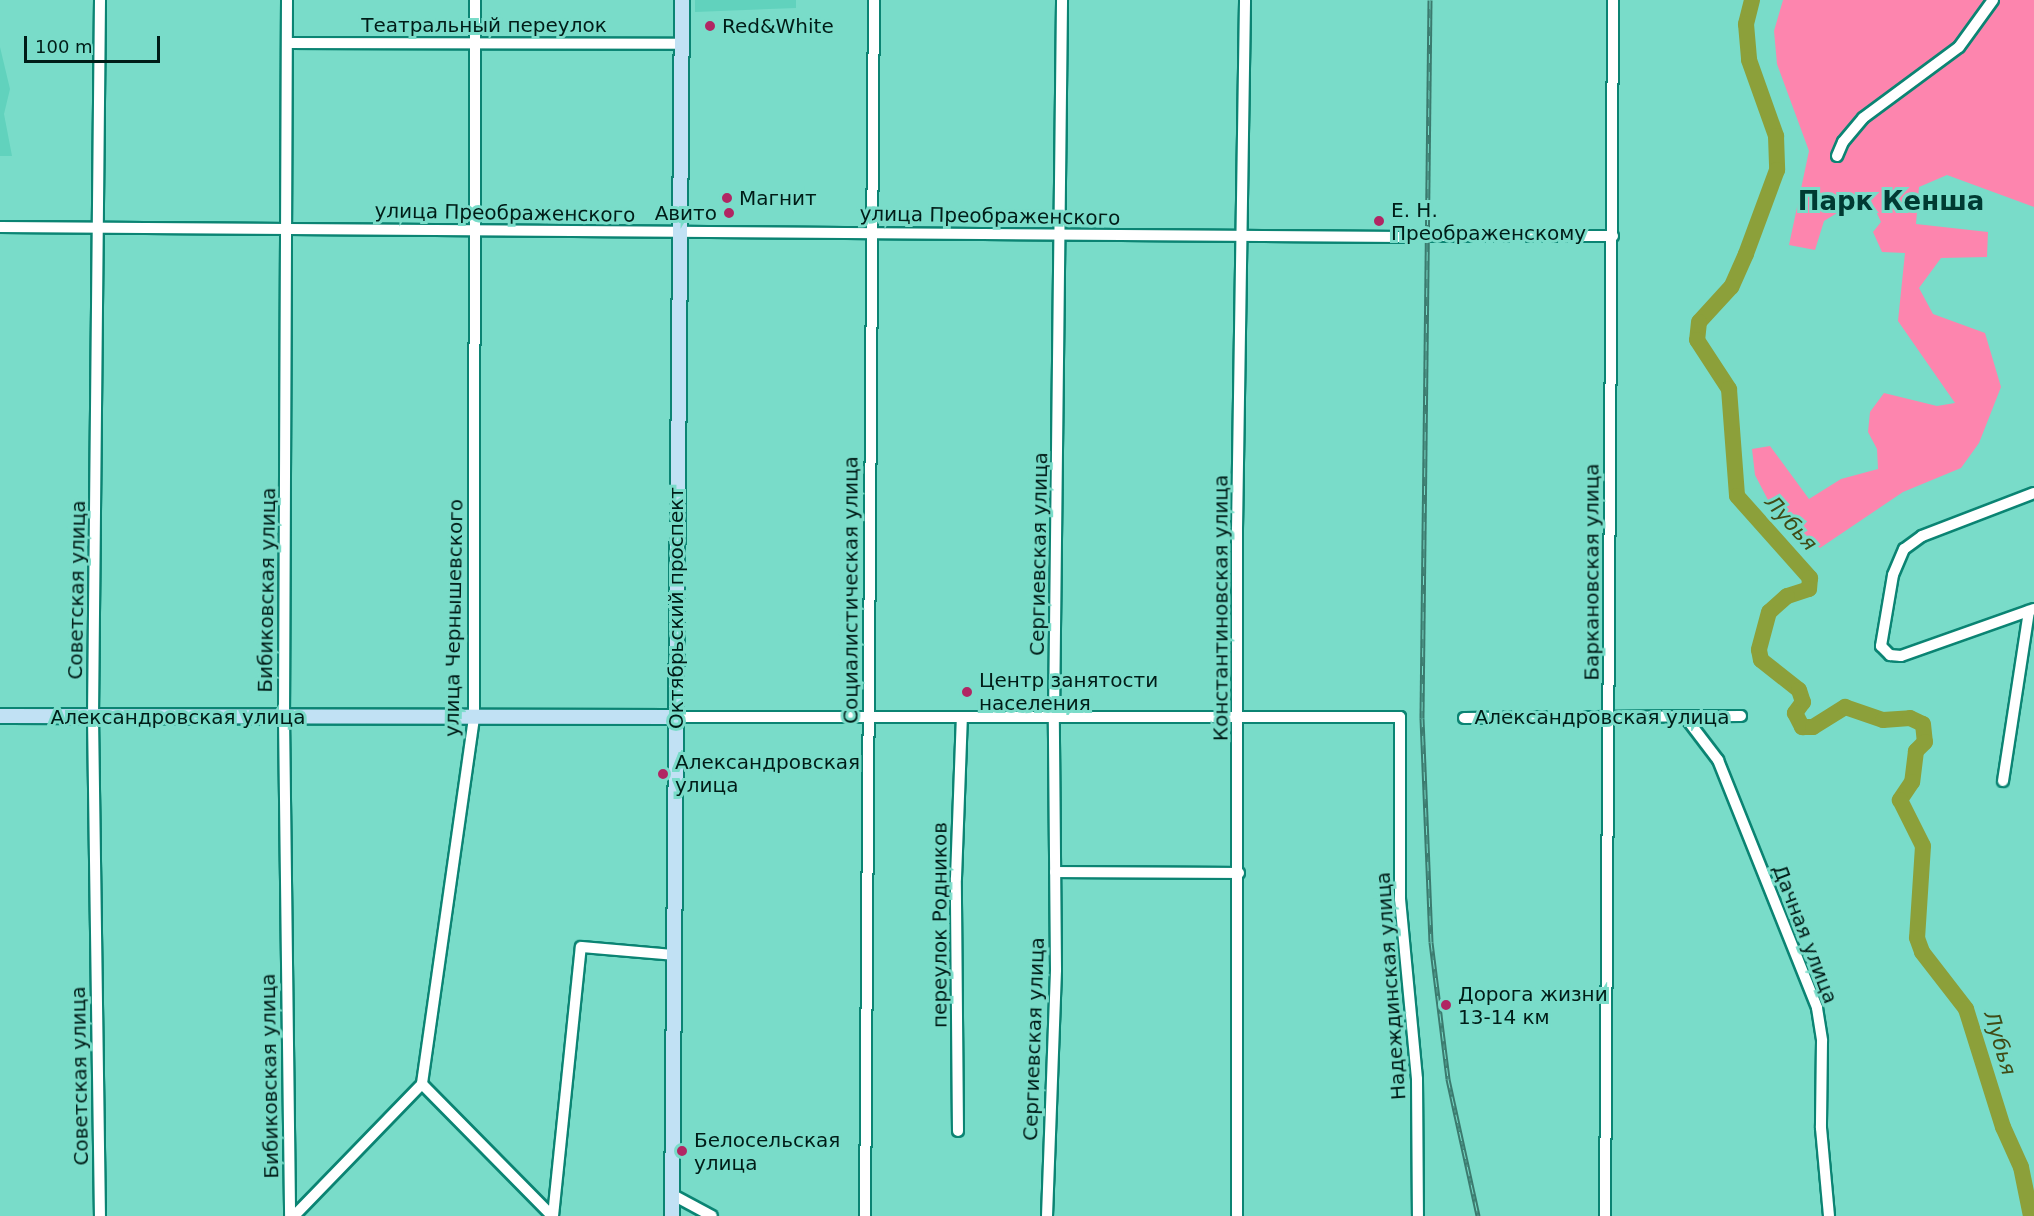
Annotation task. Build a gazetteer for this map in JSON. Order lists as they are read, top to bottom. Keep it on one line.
{"streets":{"street":["Театральный переулок","улица Преображенского","Сергиевская улица","Баркановская улица","Советская улица","Бибиковская улица","Социалистическая улица","Октябрьский проспект","Константиновская улица","улица Чернышевского","Александровская улица","переулок Родников","Дачная улица","Надеждинская улица"]},"crossings":[["Театральный переулок","Бибиковская улица"],["Театральный переулок","Октябрьский проспект"],["Театральный переулок","улица Чернышевского"],["улица Преображенского","Сергиевская улица"],["улица Преображенского","Советская улица"],["улица Преображенского","Бибиковская улица"],["улица Преображенского","Социалистическая улица"],["улица Преображенского","Октябрьский проспект"],["улица Преображенского","Константиновская улица"],["улица Преображенского","улица Чернышевского"],["Сергиевская улица","Александровская улица"],["Баркановская улица","Александровская улица"],["Советская улица","Александровская улица"],["Бибиковская улица","Александровская улица"],["Социалистическая улица","Александровская улица"],["Октябрьский проспект","Александровская улица"],["Константиновская улица","Александровская улица"],["улица Чернышевского","Александровская улица"],["Александровская улица","переулок Родников"],["Александровская улица","Дачная улица"],["Александровская улица","Надеждинская улица"]],"districts":["Парк Кенша"],"water":["Лубья"],"places":["Red&White","Магнит","Авито","Е. Н. Преображенскому","Центр занятости населения","Александровская улица","Дорога жизни 13-14 км","Белосельская улица"],"scale_bar":"100 m"}
